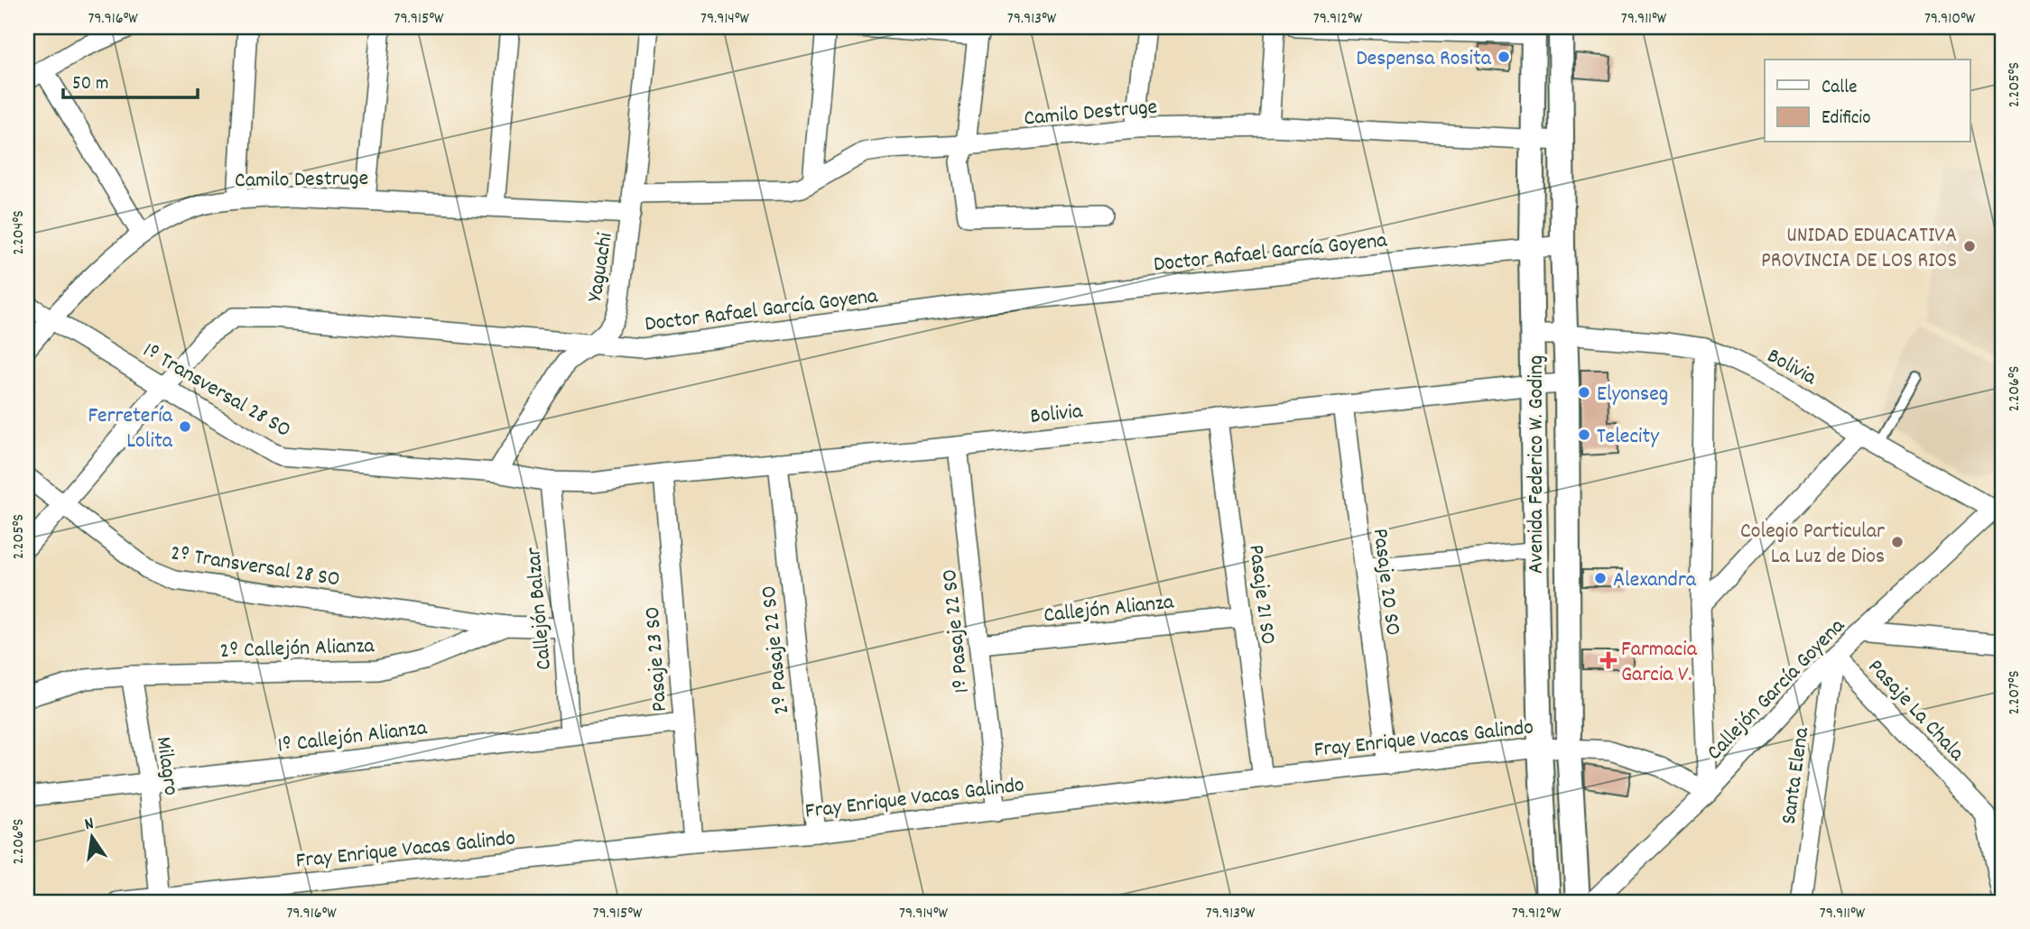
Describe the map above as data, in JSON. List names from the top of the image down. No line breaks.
{"streets":{"street":["Camilo Destruge","Doctor Rafael García Goyena","Yaguachi","Bolivia","1º Transversal 28 SO","Avenida Federico W. Goding","2º Transversal 28 SO","Pasaje 20 SO","Pasaje 21 SO","Callejón Alianza","Callejón Balzar","1º Pasaje 22 SO","2º Callejón Alianza","2º Pasaje 22 SO","Pasaje 23 SO","Callejón García Goyena","Pasaje La Chala","1º Callejón Alianza","Fray Enrique Vacas Galindo","Milagro","Santa Elena"]},"crossings":[["Camilo Destruge","Yaguachi"],["Camilo Destruge","1º Transversal 28 SO"],["Camilo Destruge","Avenida Federico W. Goding"],["Doctor Rafael García Goyena","Yaguachi"],["Doctor Rafael García Goyena","1º Transversal 28 SO"],["Doctor Rafael García Goyena","Avenida Federico W. Goding"],["Doctor Rafael García Goyena","2º Transversal 28 SO"],["Yaguachi","1º Transversal 28 SO"],["Bolivia","1º Transversal 28 SO"],["Bolivia","Avenida Federico W. Goding"],["Bolivia","Pasaje 20 SO"],["Bolivia","Pasaje 21 SO"],["Bolivia","Callejón Balzar"],["Bolivia","1º Pasaje 22 SO"],["Bolivia","2º Pasaje 22 SO"],["Bolivia","Pasaje 23 SO"],["Bolivia","Callejón García Goyena"],["1º Transversal 28 SO","Callejón Balzar"],["Avenida Federico W. Goding","Fray Enrique Vacas Galindo"],["2º Transversal 28 SO","2º Callejón Alianza"],["Pasaje 20 SO","Fray Enrique Vacas Galindo"],["Pasaje 21 SO","Callejón Alianza"],["Pasaje 21 SO","Fray Enrique Vacas Galindo"],["Callejón Alianza","1º Pasaje 22 SO"],["Callejón Balzar","2º Callejón Alianza"],["Callejón Balzar","1º Callejón Alianza"],["1º Pasaje 22 SO","Fray Enrique Vacas Galindo"],["2º Callejón Alianza","Milagro"],["2º Pasaje 22 SO","Fray Enrique Vacas Galindo"],["Pasaje 23 SO","1º Callejón Alianza"],["Pasaje 23 SO","Fray Enrique Vacas Galindo"],["Callejón García Goyena","Pasaje La Chala"],["Callejón García Goyena","Fray Enrique Vacas Galindo"],["Callejón García Goyena","Santa Elena"],["Pasaje La Chala","Santa Elena"],["1º Callejón Alianza","Milagro"],["Fray Enrique Vacas Galindo","Milagro"]],"places":{"other":["Despensa Rosita","UNIDAD EDUACATIVA PROVINCIA DE LOS RIOS","Elyonseg","Ferretería Lolita","Telecity","Colegio Particular La Luz de Dios","Alexandra"],"health":["Farmacia Garcia V."]},"legend":["Calle","Edificio"],"scale_bar":"50 m","north":"top","coordinates":["79.916°W","79.915°W","79.914°W","79.913°W","79.912°W","79.911°W","79.910°W","2.205°S","2.204°S","2.206°S","2.207°S"]}
